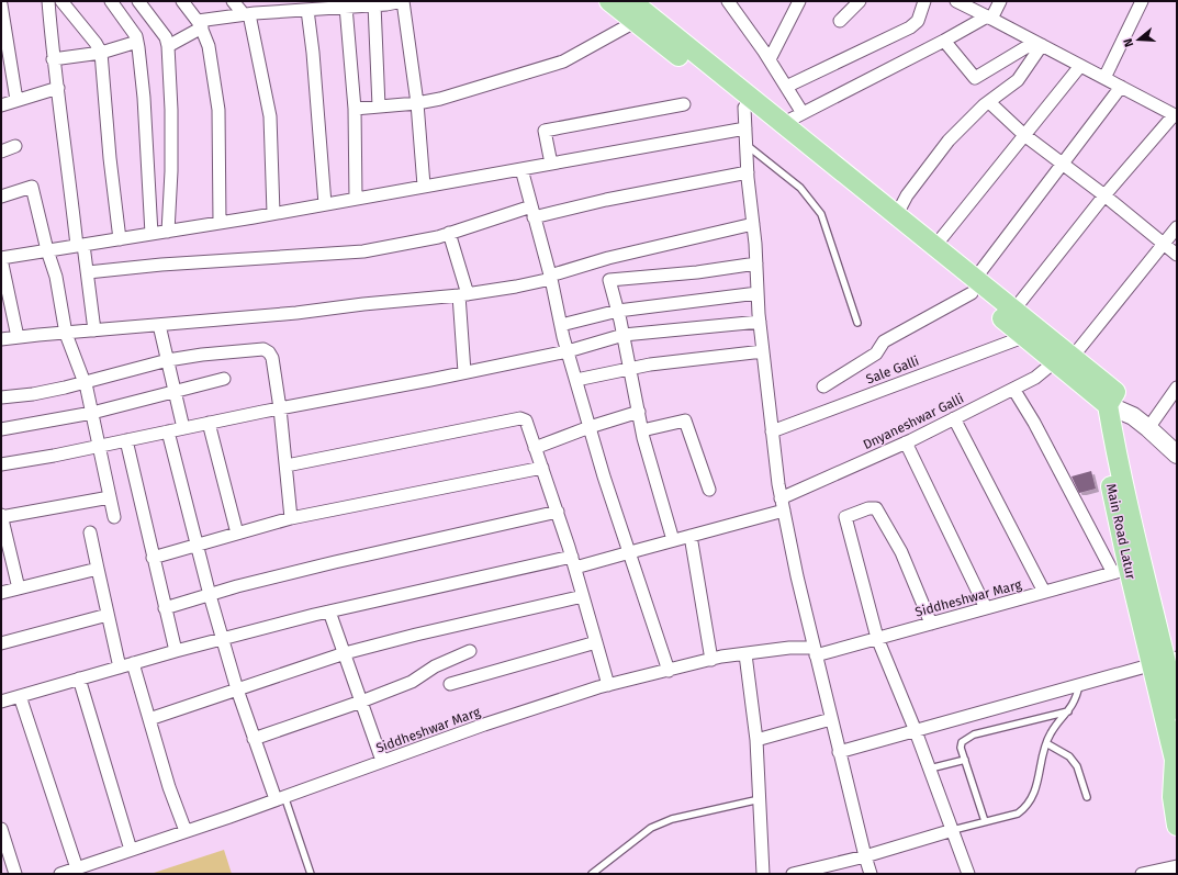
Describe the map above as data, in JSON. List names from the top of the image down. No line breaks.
{"streets":{"main road":["Main Road Latur"],"street":["Sale Galli","Dnyaneshwar Galli","Siddheshwar Marg"]},"crossings":[["Main Road Latur","Siddheshwar Marg"]],"north":"left"}
